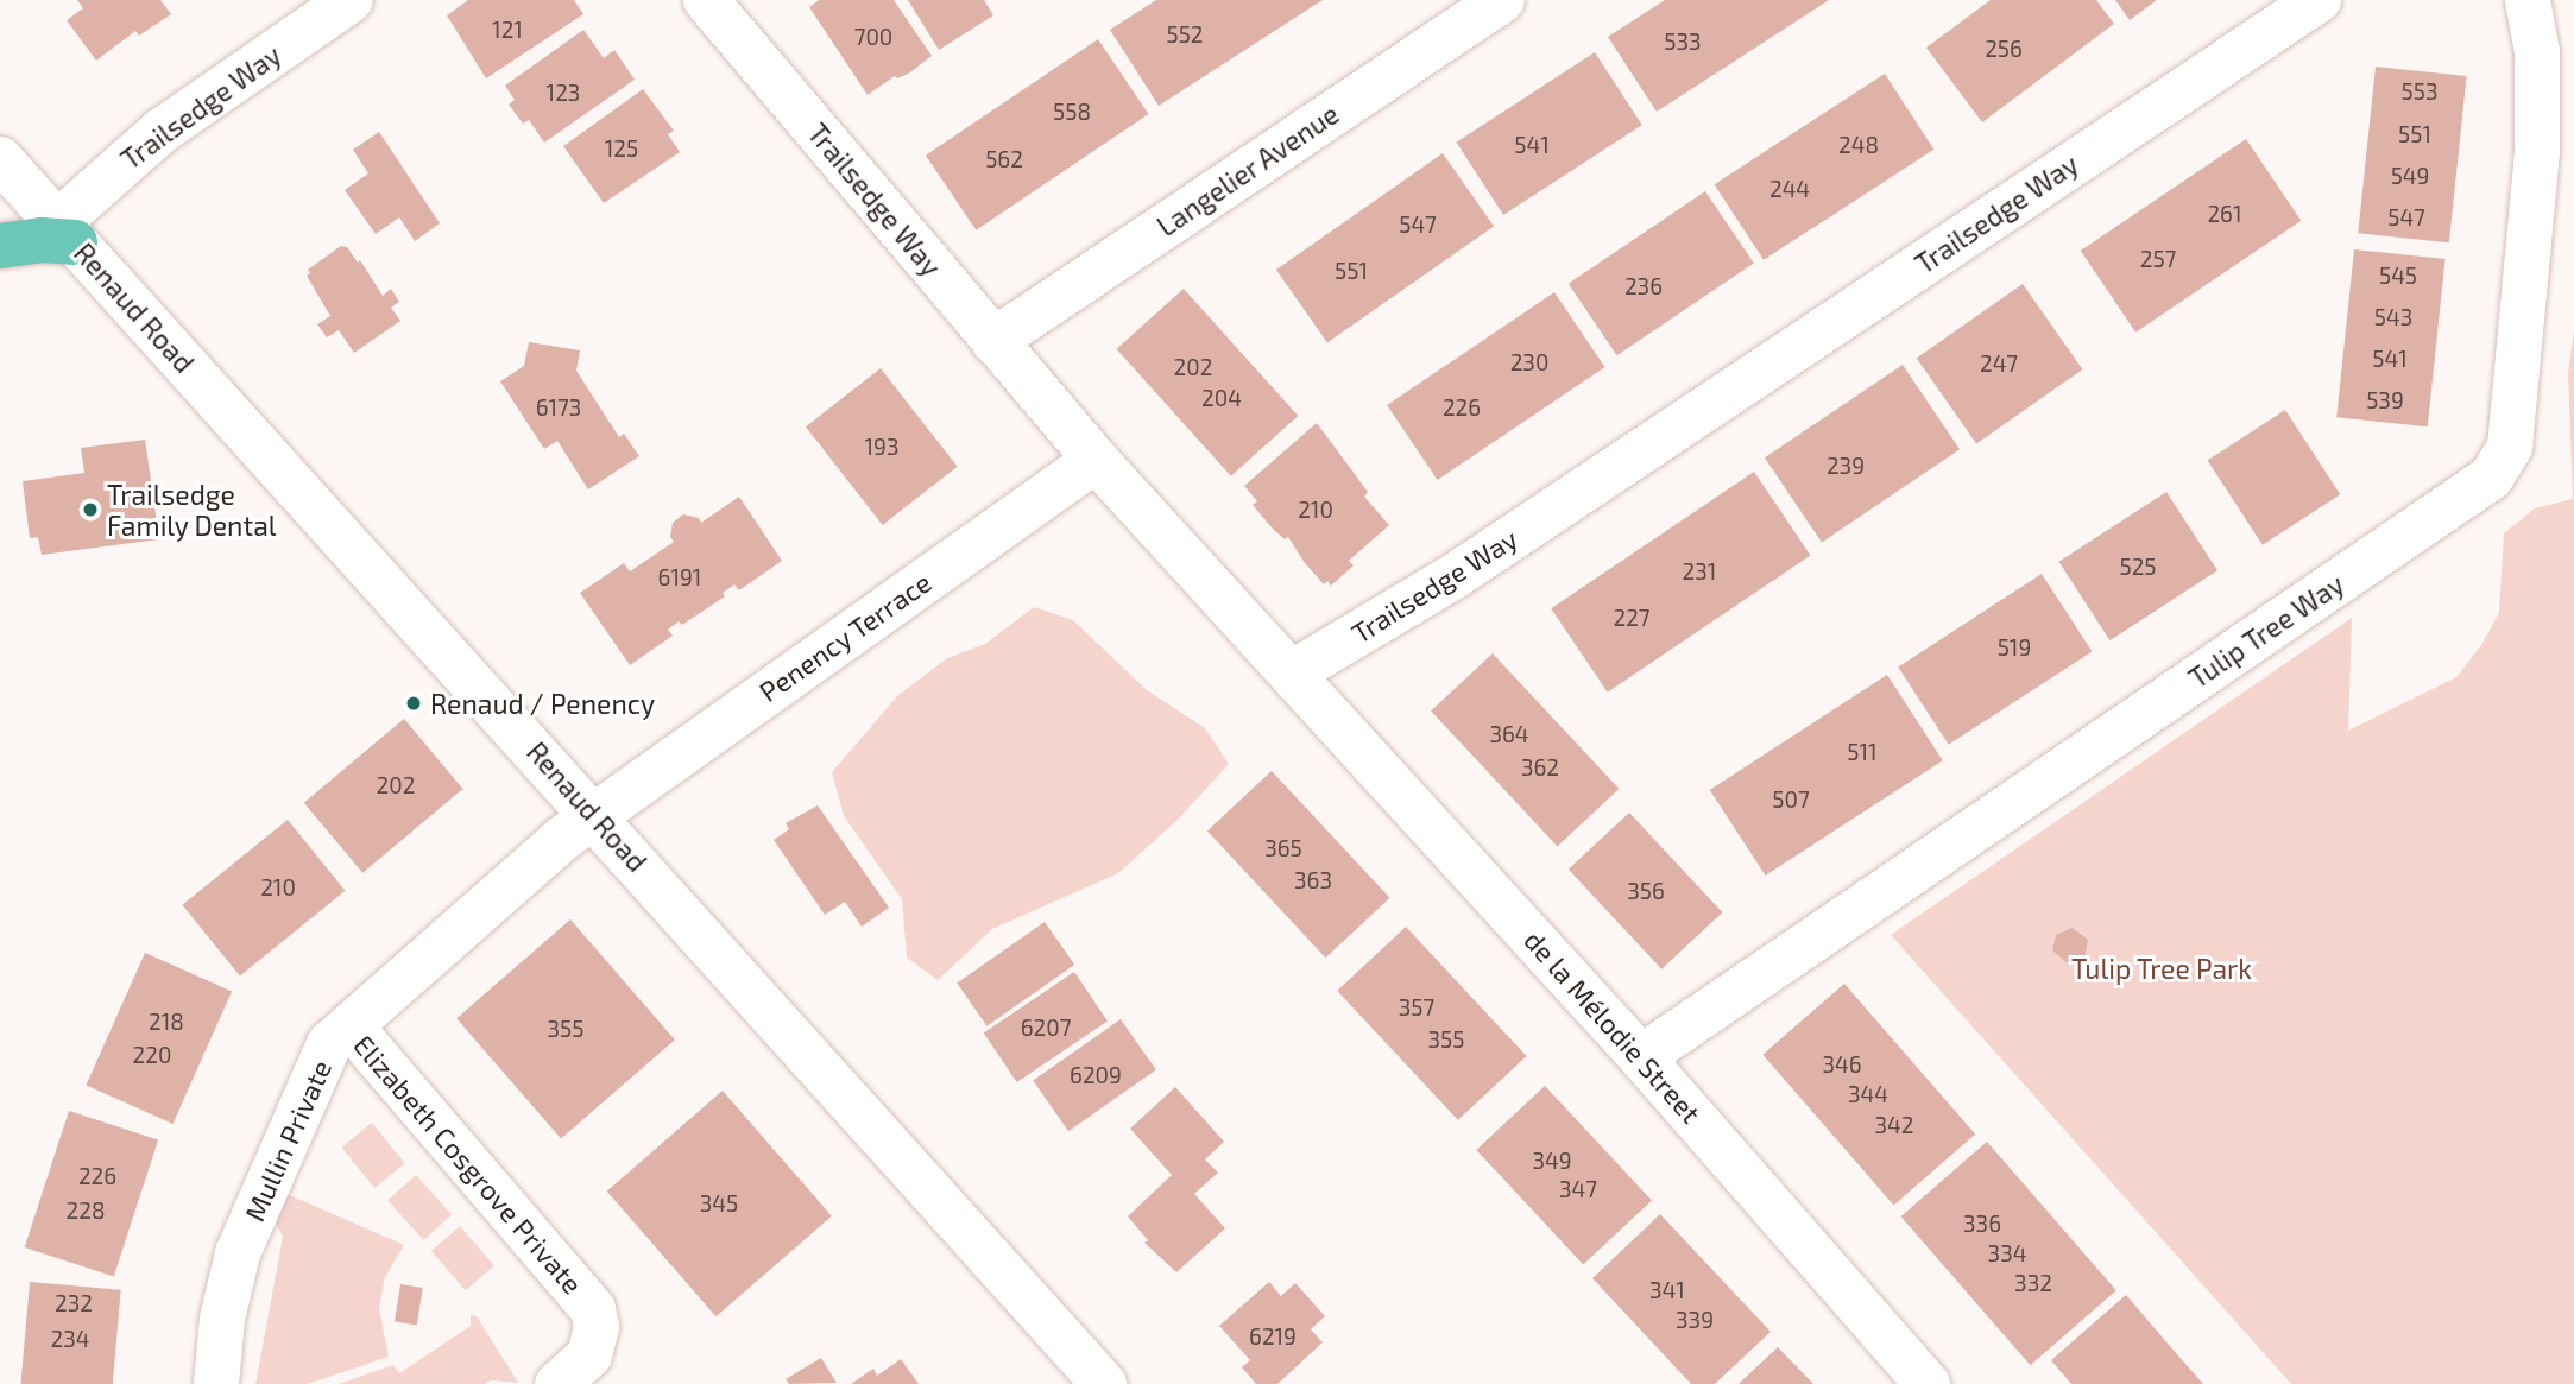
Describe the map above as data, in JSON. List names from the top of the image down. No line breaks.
{"streets":{"street":["Trailsedge Way","Langelier Avenue","Renaud Road","Tulip Tree Way","Penency Terrace","de la Mélodie Street","Mullin Private","Elizabeth Cosgrove Private"]},"crossings":[["Trailsedge Way","Langelier Avenue"],["Trailsedge Way","Renaud Road"],["Trailsedge Way","Penency Terrace"],["Trailsedge Way","de la Mélodie Street"],["Renaud Road","Penency Terrace"],["Renaud Road","Mullin Private"],["Tulip Tree Way","de la Mélodie Street"],["Penency Terrace","Mullin Private"],["Mullin Private","Elizabeth Cosgrove Private"]],"parks":["Tulip Tree Park"],"places":["Trailsedge Family Dental","Renaud / Penency"],"house_numbers":["121","552","700","533","256","553","123","558","551","541","248","125","562","549","244","261","547","547","257","551","545","236","543","541","230","247","202","204","539","6173","226","193","239","210","525","231","6191","227","519","364","511","362","202","507","365","363","210","356","357","218","6207","355","355","220","346","6209","344","342","349","226","347","345","228","336","334","332","341","232","339","6219","234"]}
